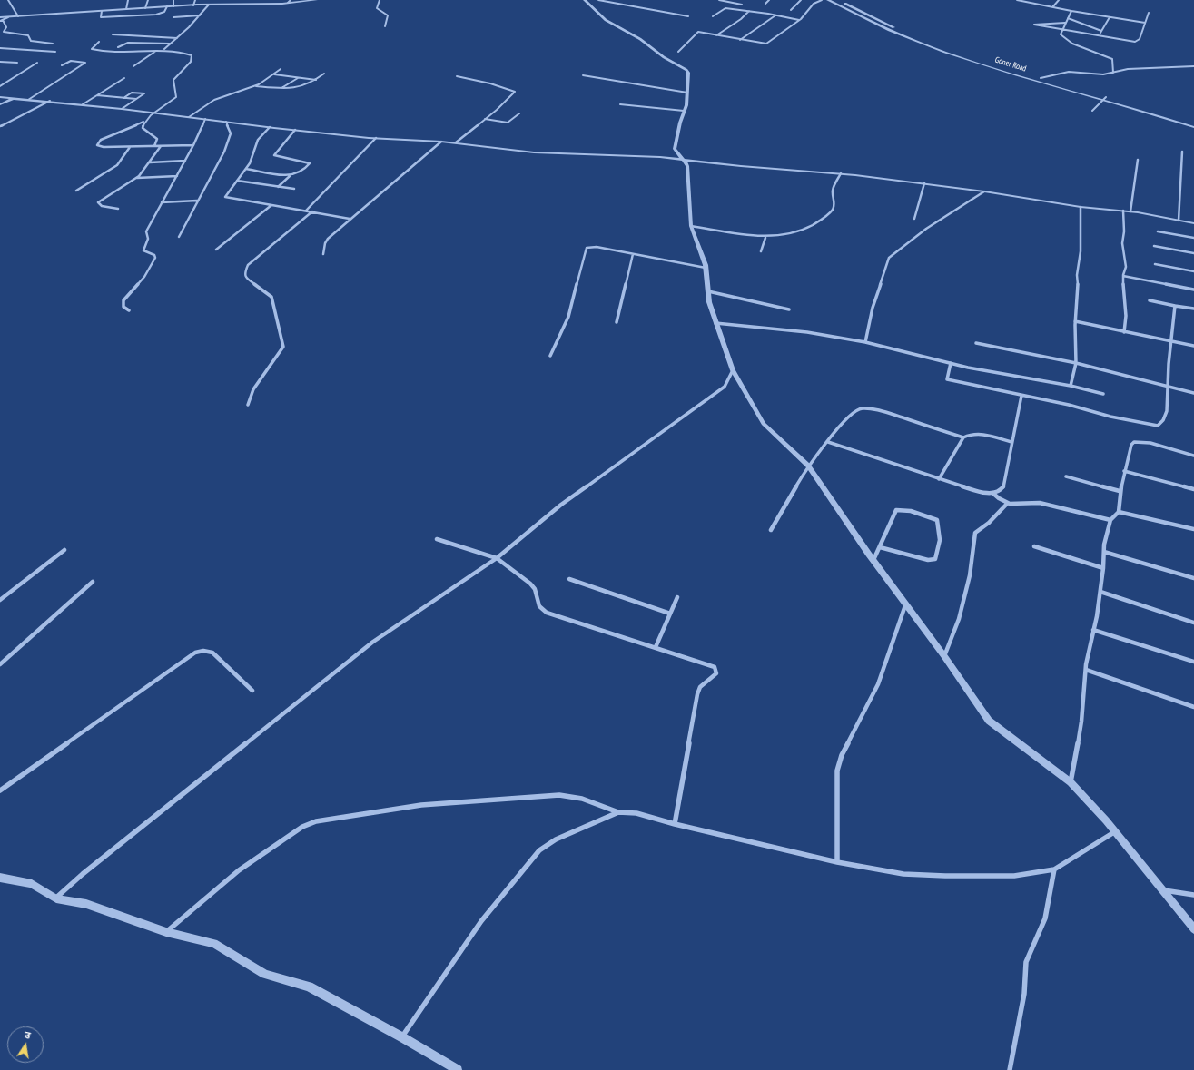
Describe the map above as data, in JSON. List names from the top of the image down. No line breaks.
{"streets":{"street":["Goner Road"]},"north":"top"}
